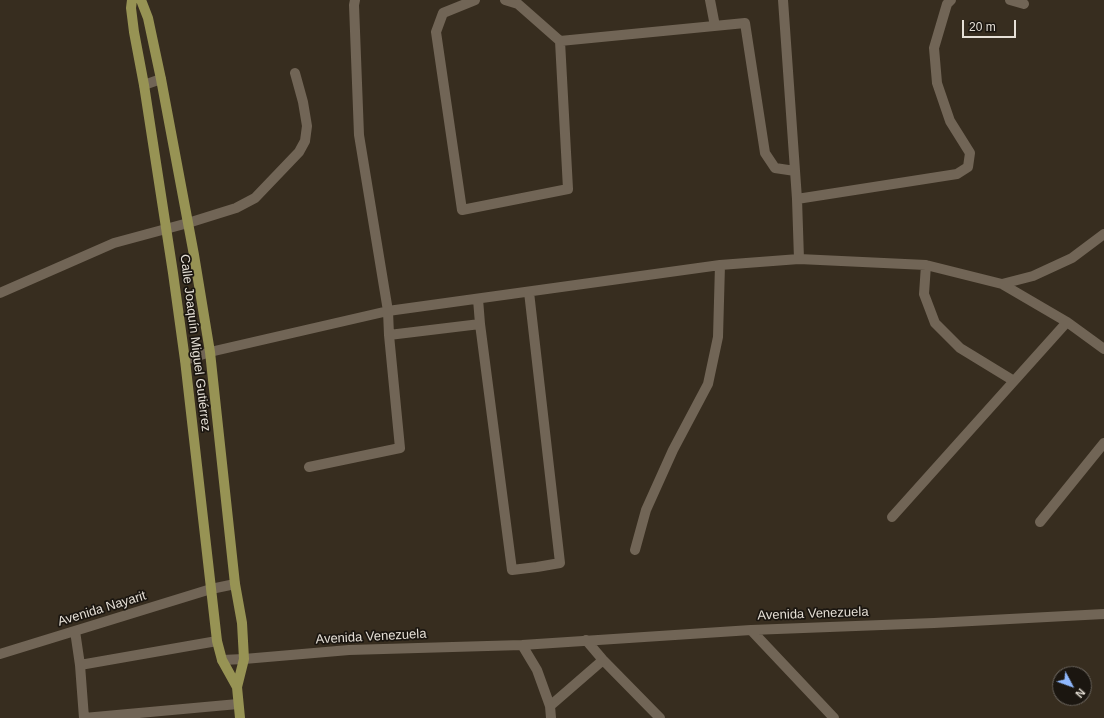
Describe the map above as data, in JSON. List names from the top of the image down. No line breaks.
{"streets":{"main road":["Calle Joaquín Miguel Gutiérrez"],"street":["Avenida Nayarit","Avenida Venezuela"]},"crossings":[["Calle Joaquín Miguel Gutiérrez","Avenida Nayarit"],["Calle Joaquín Miguel Gutiérrez","Avenida Venezuela"]],"scale_bar":"20 m","north":"bottom right"}
